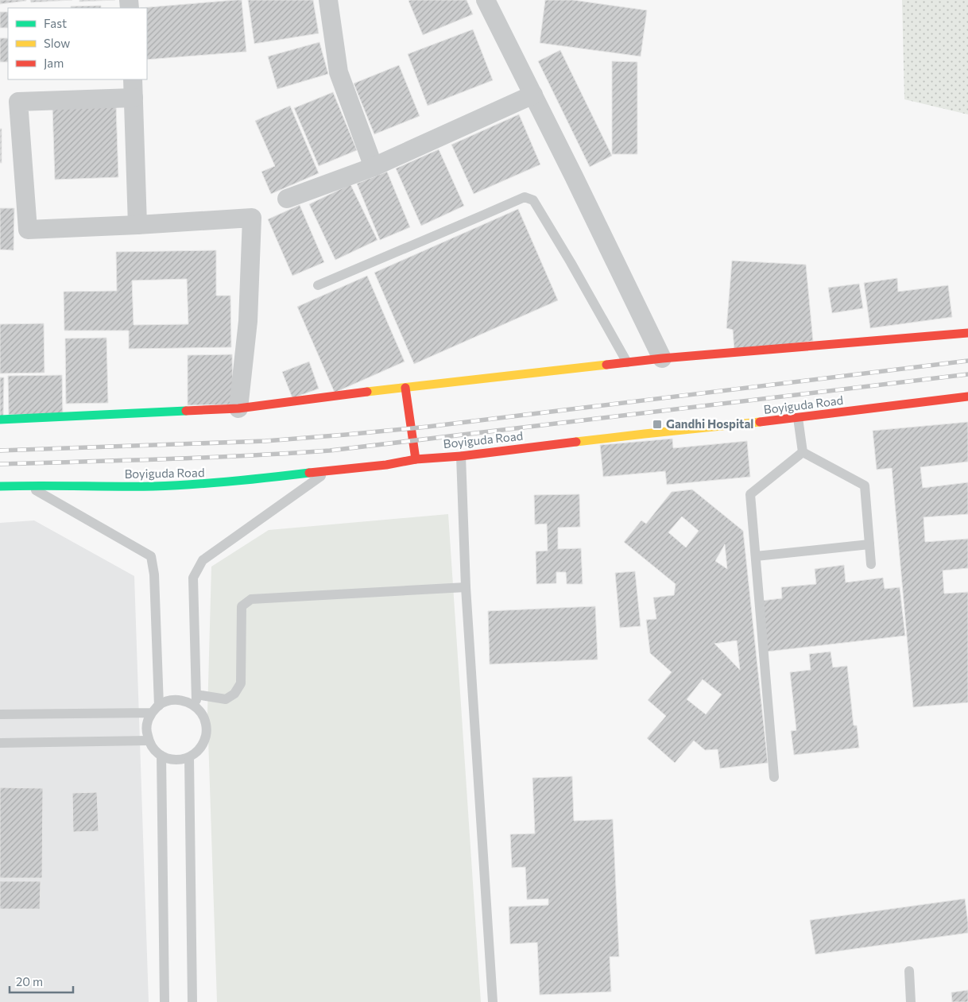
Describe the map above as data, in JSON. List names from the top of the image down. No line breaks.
{"streets":{"main road":["Boyiguda Road"]},"places":{"transit":["Gandhi Hospital"]},"legend":["Fast","Slow","Jam"],"scale_bar":"20 m"}
